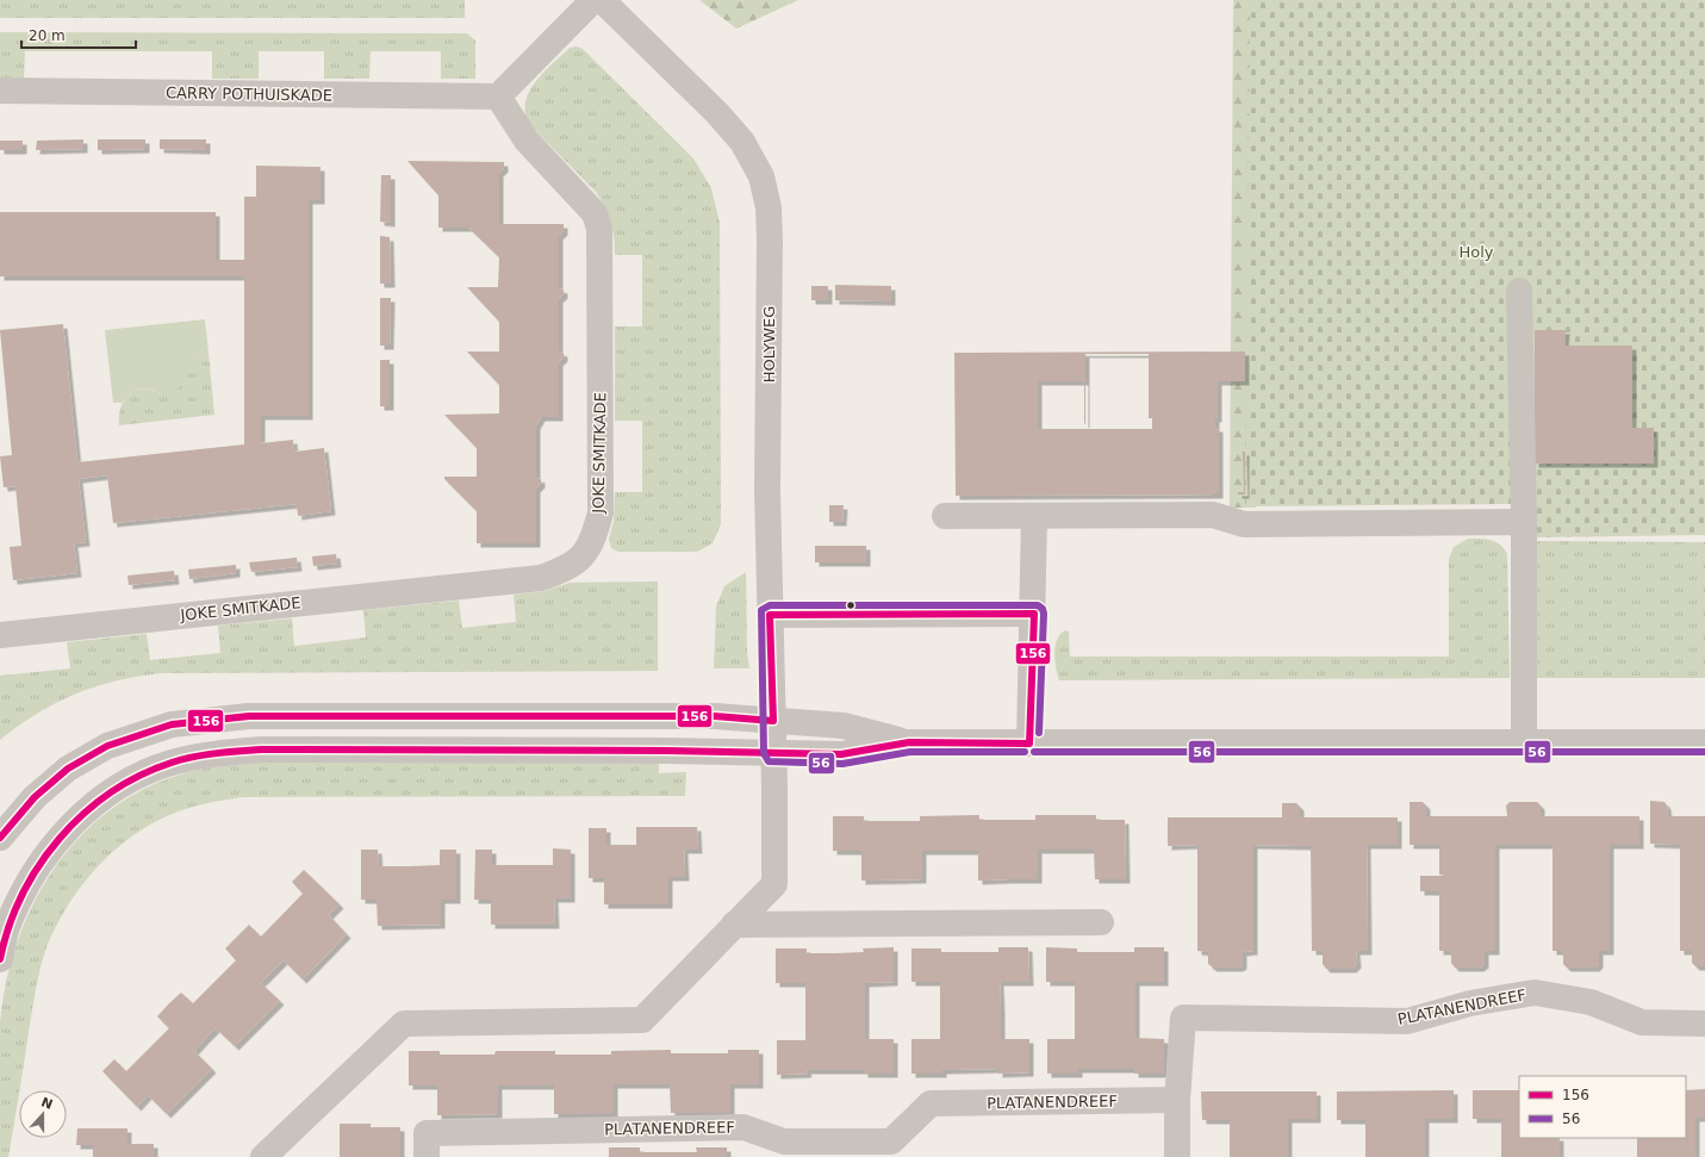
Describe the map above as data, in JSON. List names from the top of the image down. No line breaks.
{"streets":{"street":["CARRY POTHUISKADE","HOLYWEG","JOKE SMITKADE","PLATANENDREEF"]},"crossings":[["CARRY POTHUISKADE","JOKE SMITKADE"]],"parks":["Holy"],"lines":["transit line 56","transit line 156"],"legend":["156","56"],"scale_bar":"20 m","north":"top"}
